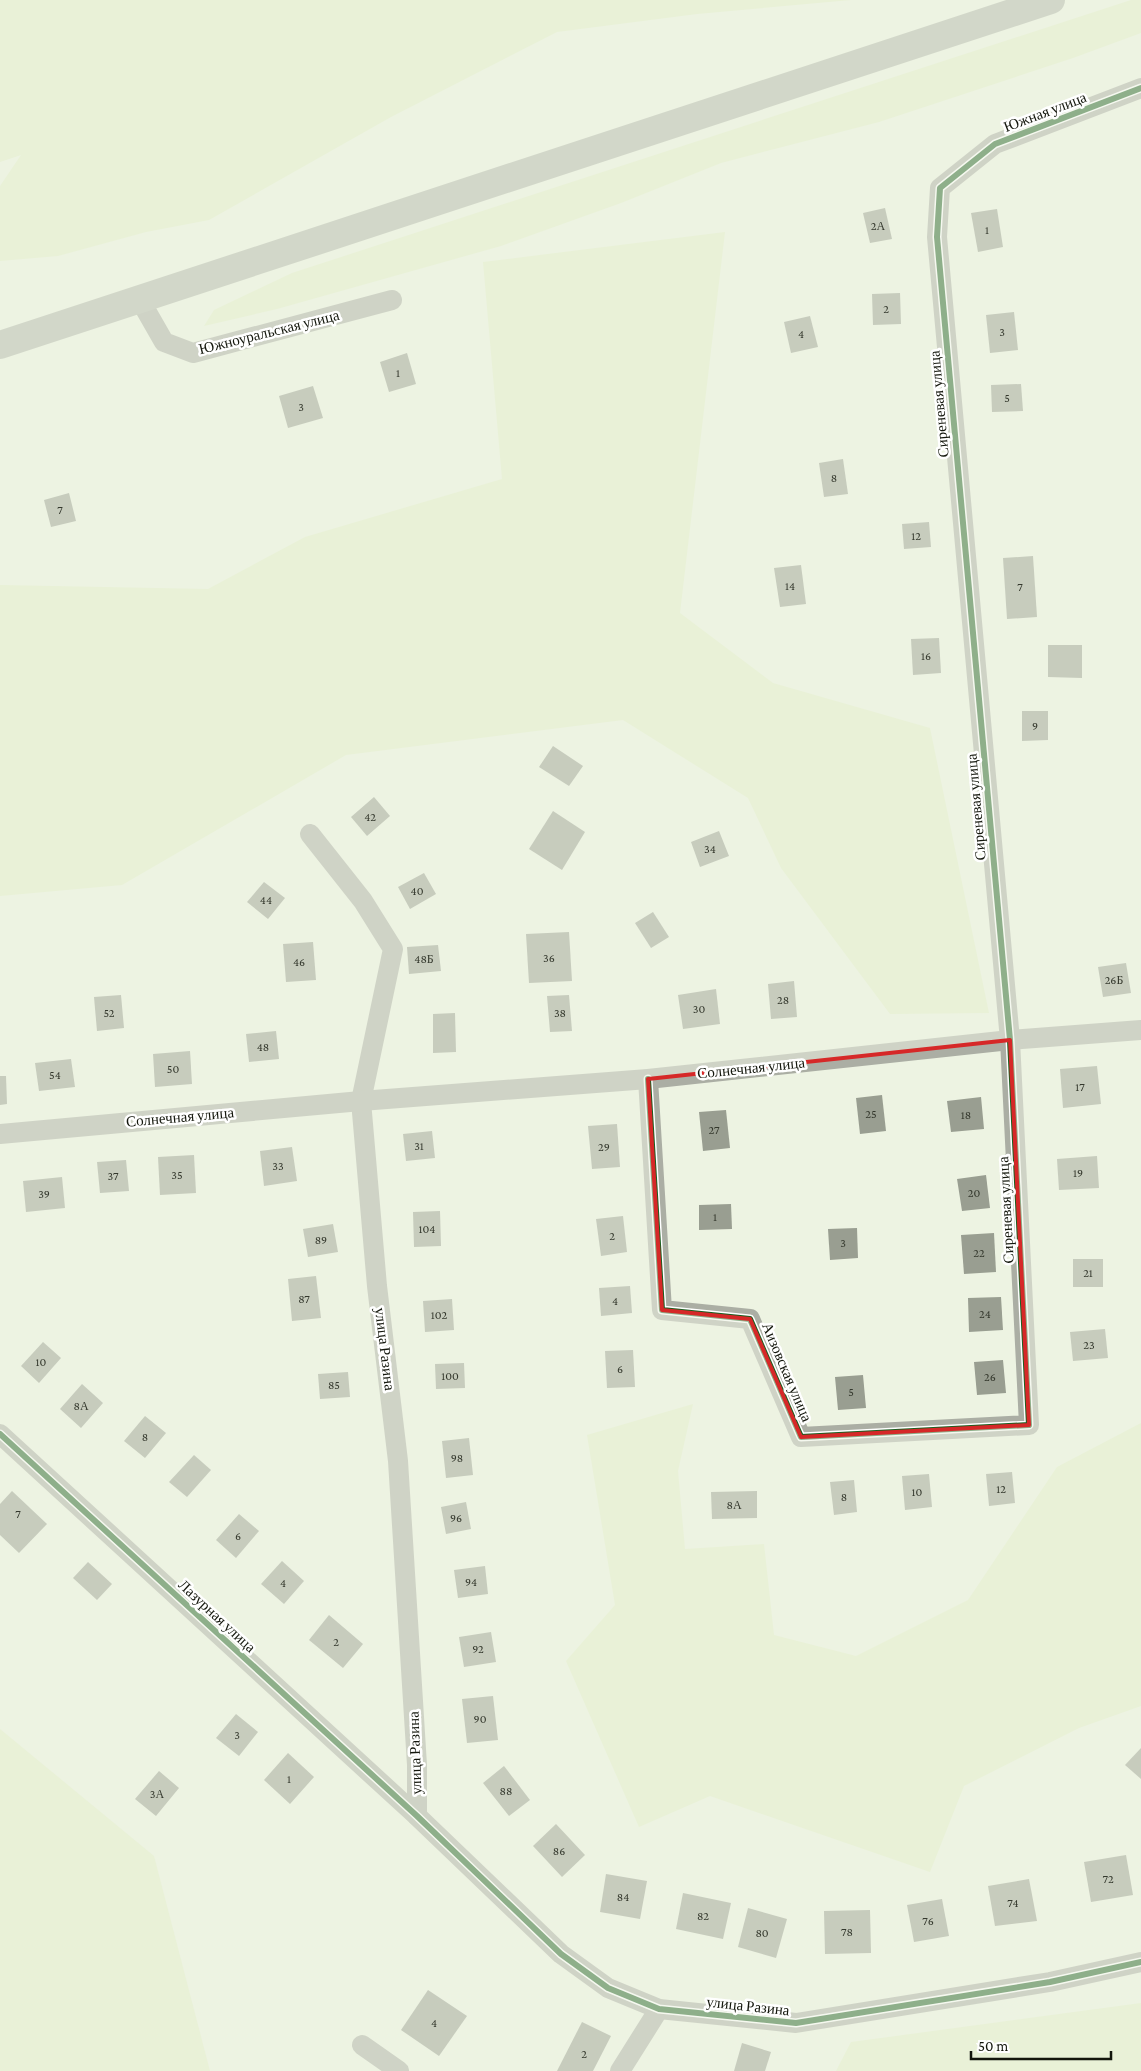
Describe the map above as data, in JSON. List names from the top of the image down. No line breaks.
{"streets":{"street":["Южная улица","Южноуральская улица","Сиреневая улица","Солнечная улица","улица Разина","Аизовская улица","Лазурная улица"]},"crossings":[["Южная улица","Сиреневая улица"],["Сиреневая улица","Солнечная улица"],["Сиреневая улица","Аизовская улица"],["Солнечная улица","улица Разина"],["Солнечная улица","Аизовская улица"],["улица Разина","Лазурная улица"]],"house_numbers":["2А","1","2","3","4","1","5","3","8","7","12","14","7","16","9","42","34","40","44","36","48Б","46","26Б","28","30","52","38","48","50","54","17","25","18","27","31","29","33","19","35","37","20","39","1","104","2","89","3","22","21","87","4","24","102","23","10","6","100","26","85","5","8А","8","98","12","10","8","8А","7","96","6","94","4","2","92","90","3","1","88","3А","86","72","84","74","82","76","78","80","4","2"],"scale_bar":"50 m"}
